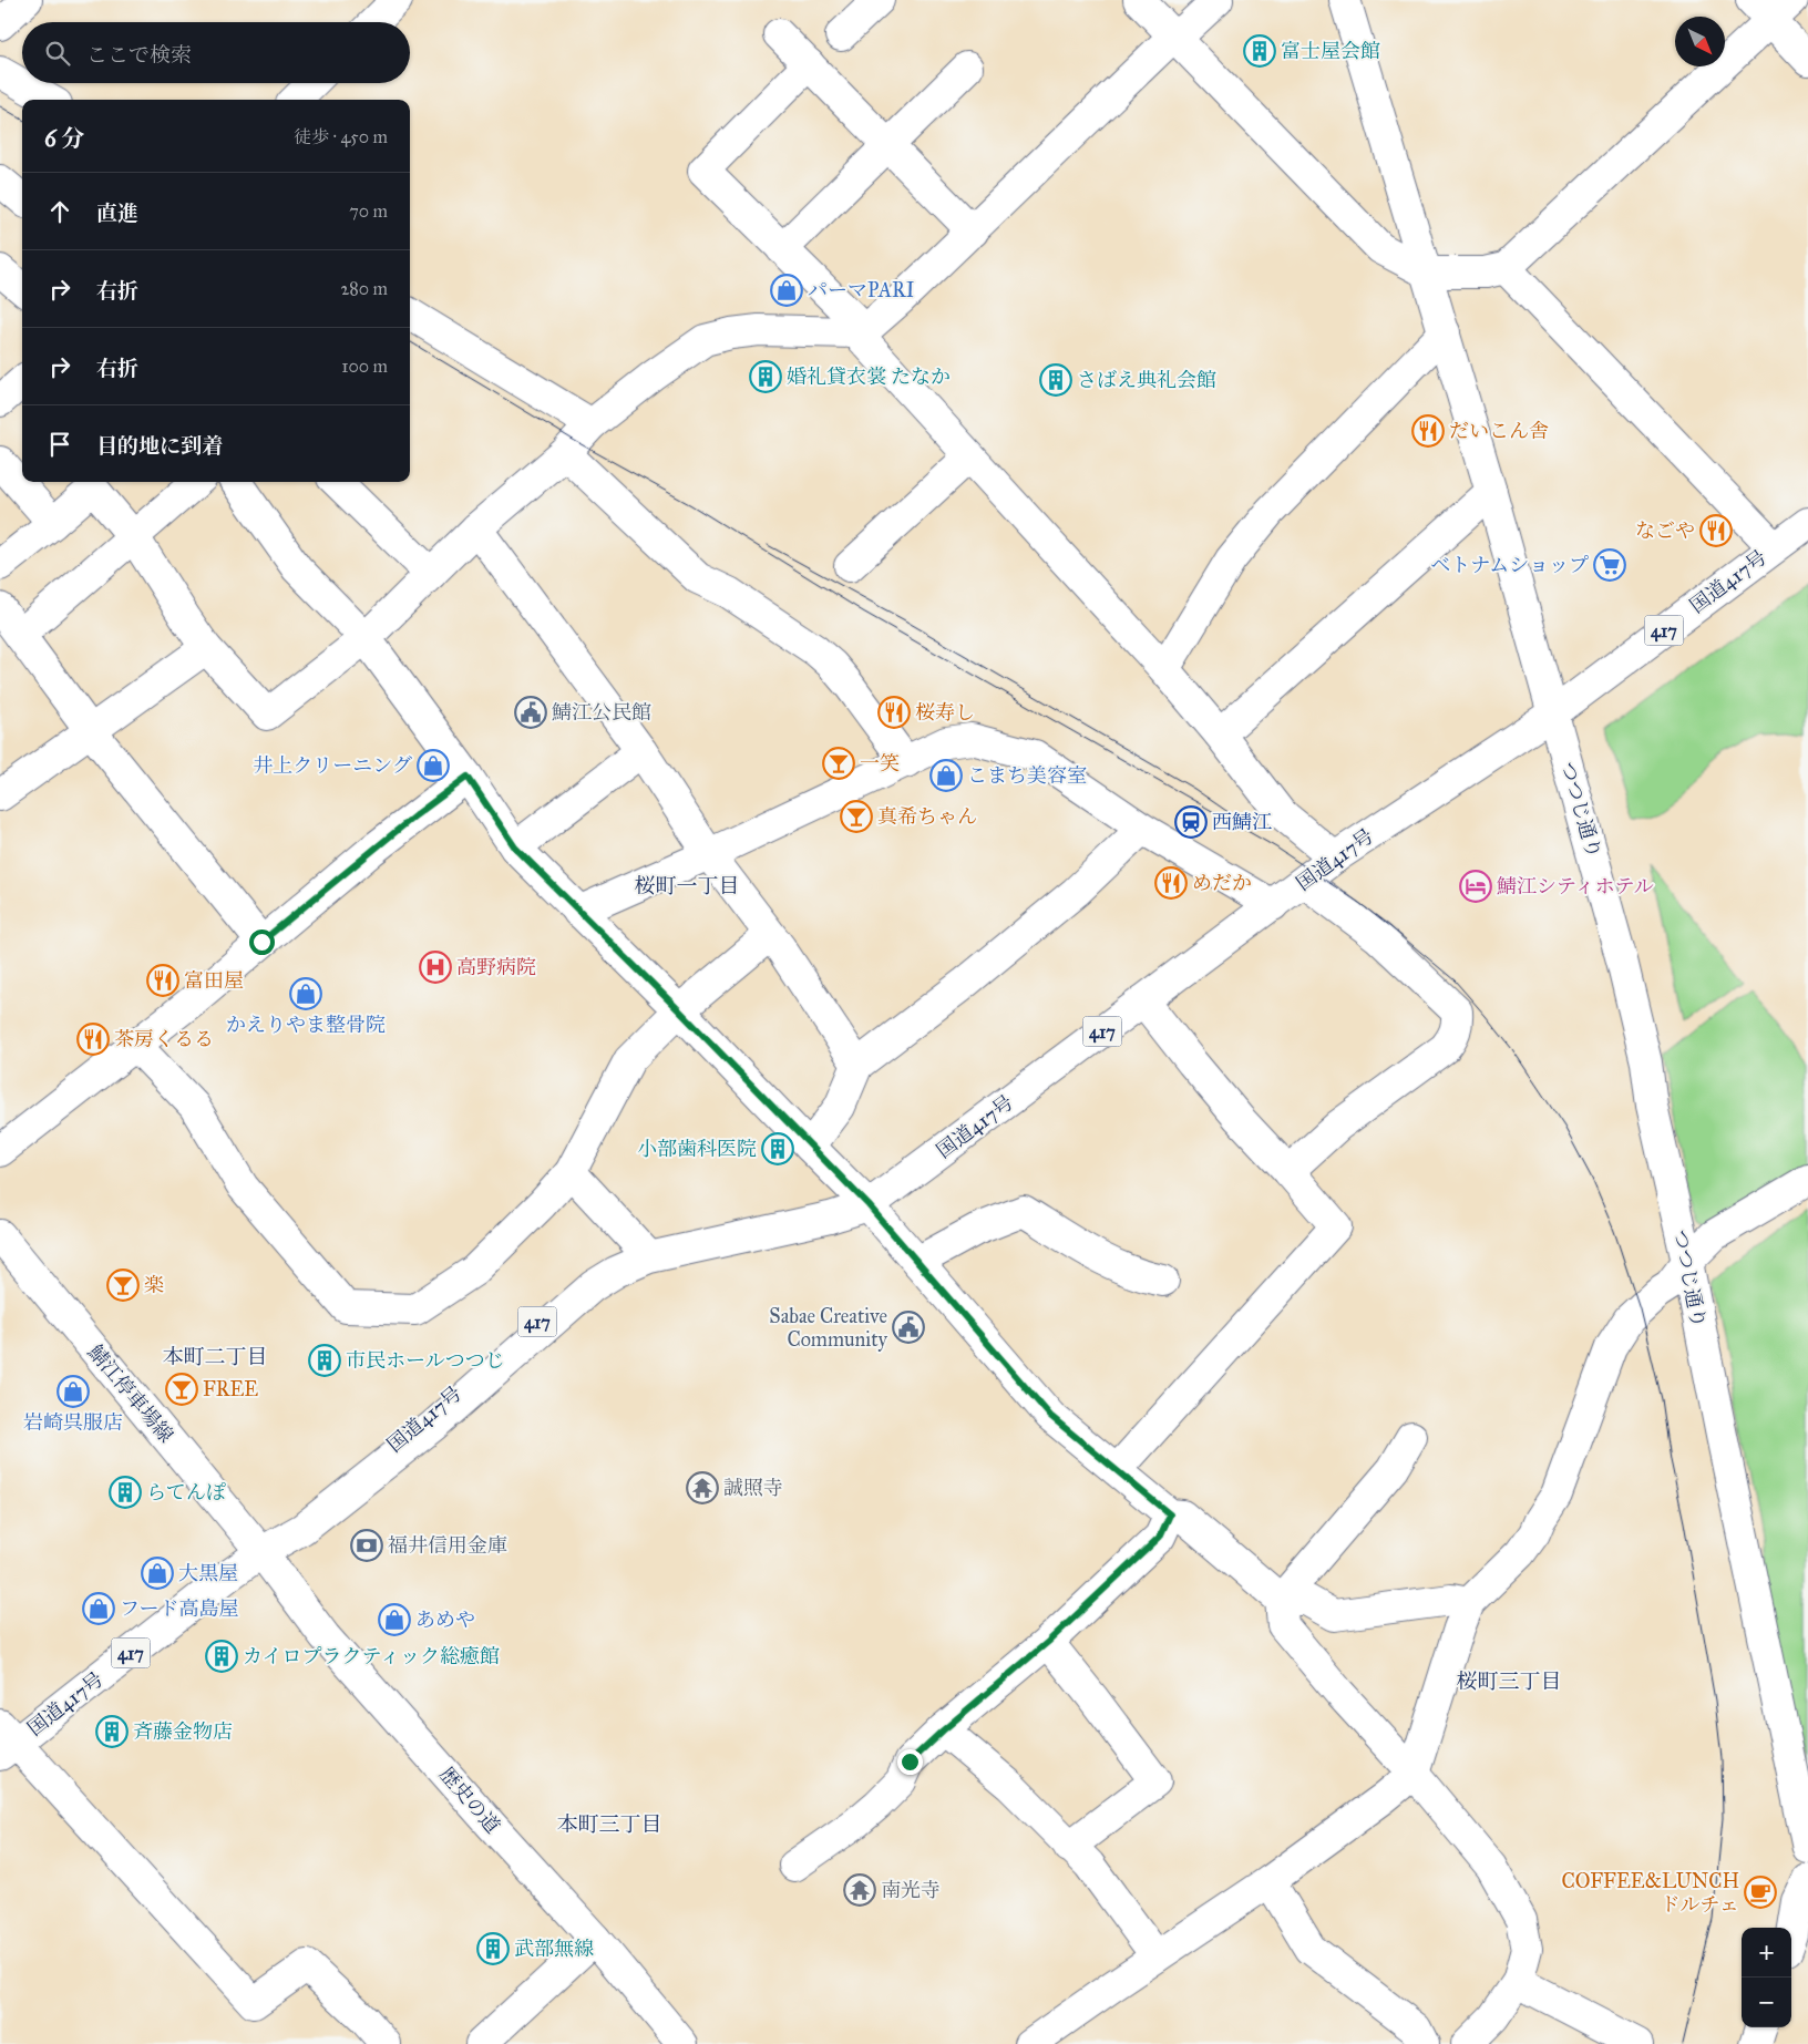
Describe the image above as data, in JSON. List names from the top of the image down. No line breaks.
{"streets":{"main road":["国道417号","417","つつじ通り","鯖江停車場線","歴史の道"]},"crossings":[["国道417号","つつじ通り"],["国道417号","鯖江停車場線"],["国道417号","歴史の道"],["鯖江停車場線","歴史の道"]],"districts":["桜町一丁目","本町二丁目","桜町三丁目","本町三丁目"],"places":{"building":["富士屋会館","婚礼貸衣裳 たなか","さばえ典礼会館","小部歯科医院","市民ホールつつじ","らてんぽ","カイロプラクティック総癒館","斉藤金物店","武部無線"],"shop":["パーマPARI","井上クリーニング","こまち美容室","かえりやま整骨院","岩崎呉服店","大黒屋","フード高島屋","あめや"],"restaurant":["だいこん舎","なごや","桜寿し","めだか","富田屋","茶房くるる"],"supermarket":["ベトナムショップ"],"public building":["鯖江公民館","Sabae Creative Community"],"bar":["一笑","真希ちゃん","楽","FREE"],"station":["西鯖江"],"hotel":["鯖江シティホテル"],"hospital":["高野病院"],"temple":["誠照寺","南光寺"],"bank":["福井信用金庫"],"cafe":["COFFEE&LUNCH ドルチェ"]},"north":"bottom right","page":{"search":"ここで検索","heading":["6 分","徒歩 · 450 m"],"list":[["直進","70 m"],["右折","280 m"],["右折","100 m"],"目的地に到着"],"map_buttons":["+","−"]}}
